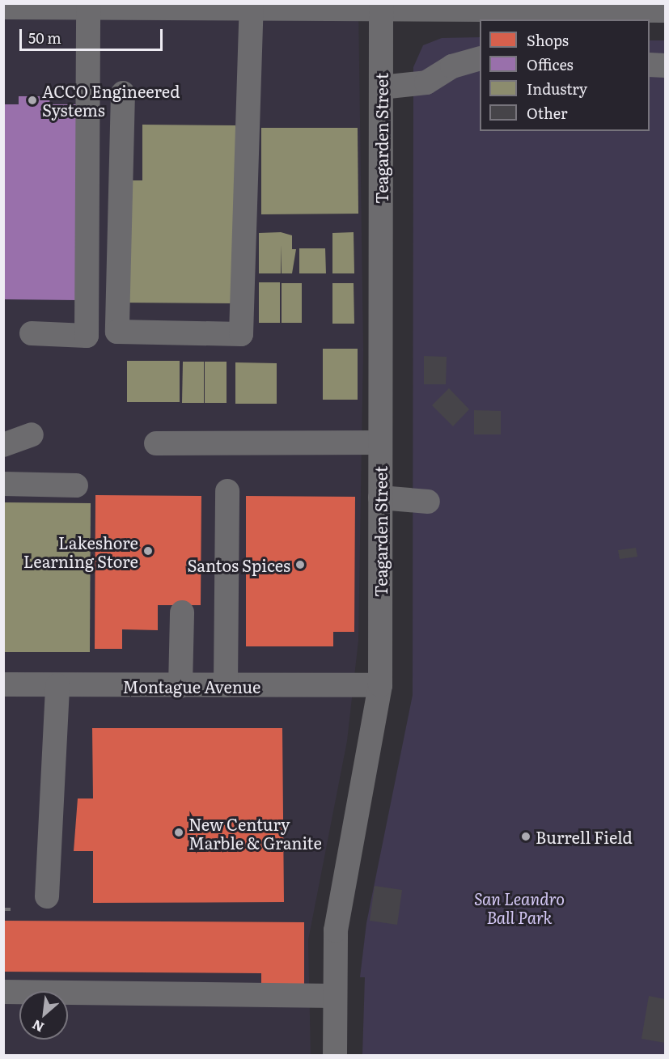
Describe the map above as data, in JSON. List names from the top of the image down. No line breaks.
{"streets":{"street":["Teagarden Street","Montague Avenue"]},"crossings":[["Teagarden Street","Montague Avenue"]],"parks":["San Leandro Ball Park"],"places":["ACCO Engineered Systems","Lakeshore Learning Store","Santos Spices","New Century Marble & Granite","Burrell Field"],"legend":["Shops","Offices","Industry","Other"],"scale_bar":"50 m","north":"bottom left"}
